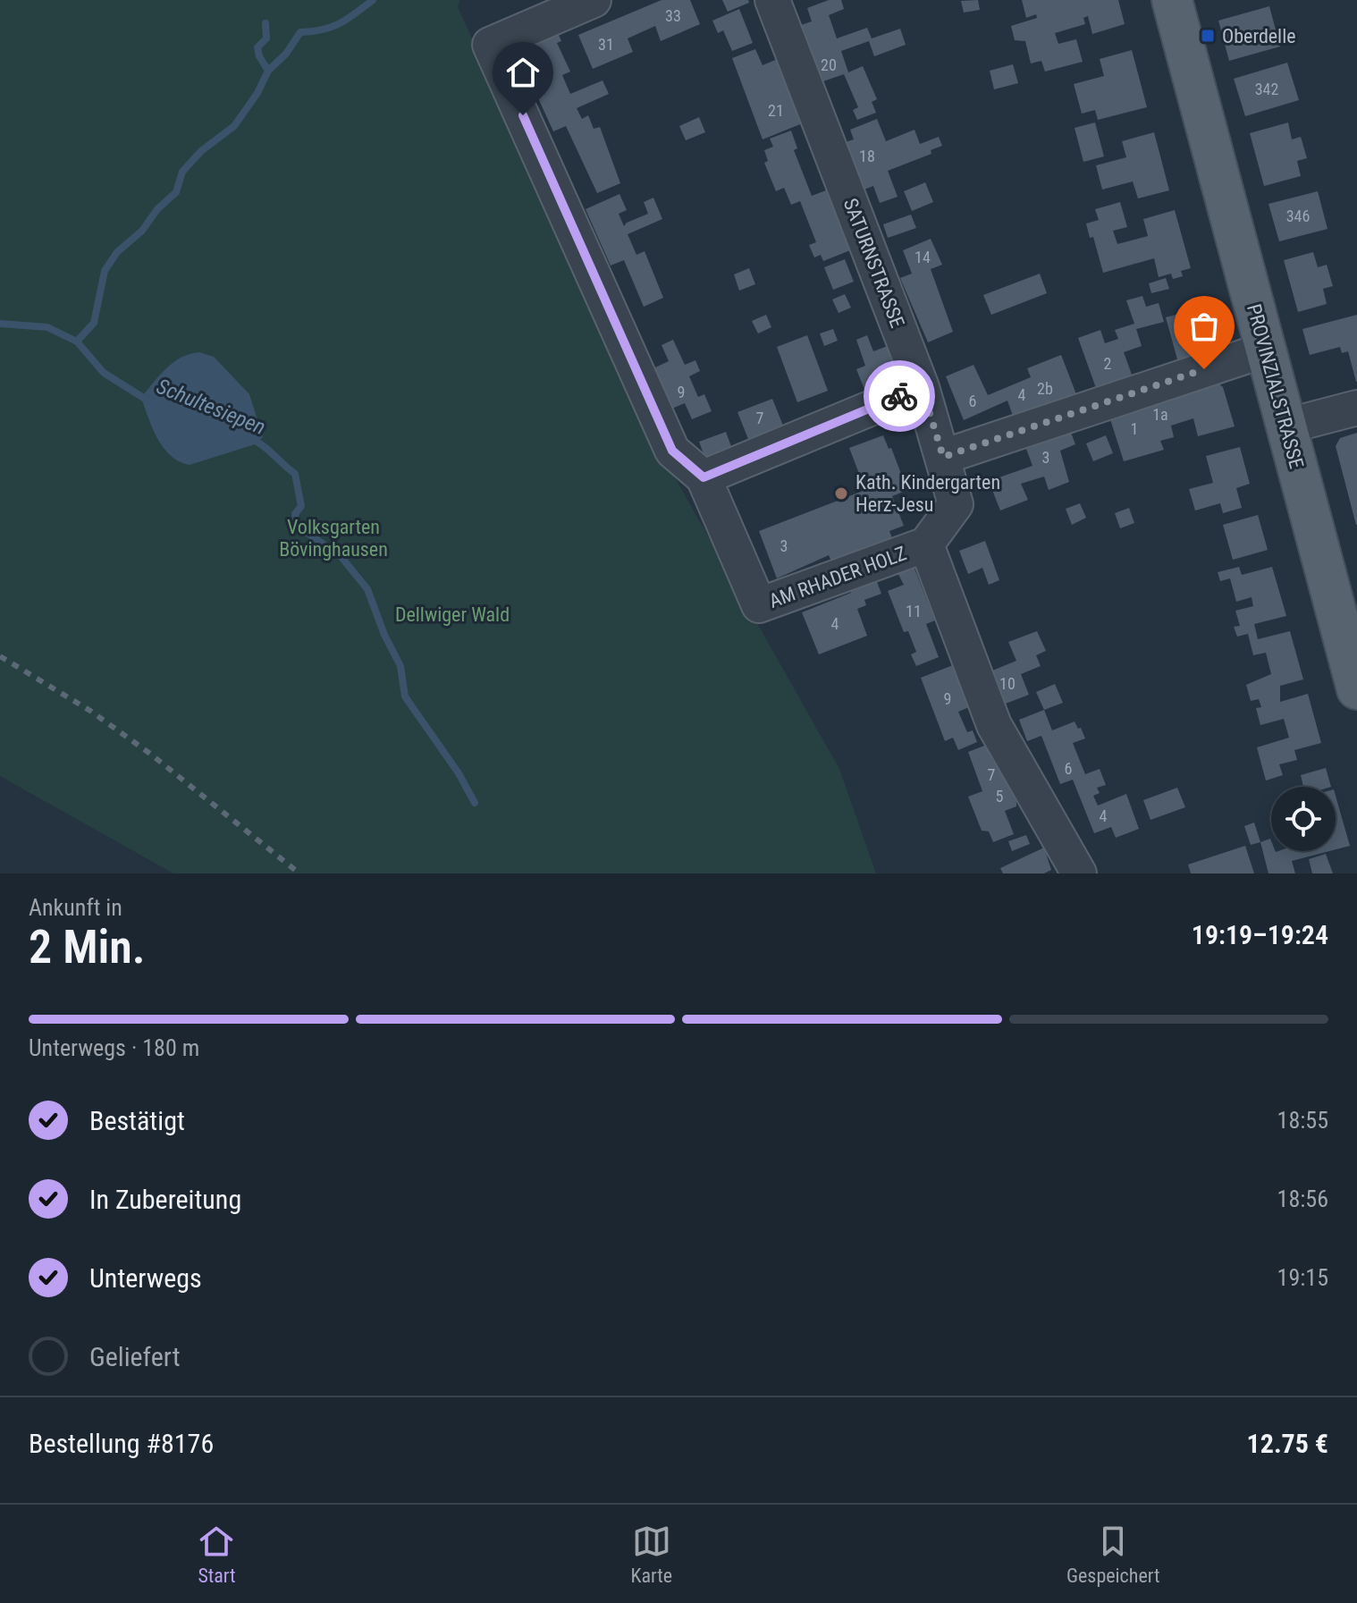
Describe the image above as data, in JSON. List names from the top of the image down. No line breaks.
{"streets":{"main road":["PROVINZIALSTRASSE"],"street":["SATURNSTRASSE","AM RHADER HOLZ"]},"crossings":[["SATURNSTRASSE","AM RHADER HOLZ"]],"water":["Schultesiepen"],"parks":["Volksgarten Bövinghausen","Dellwiger Wald"],"places":{"transit":["Oberdelle"],"other":["Kath. Kindergarten Herz-Jesu"]},"house_numbers":["33","31","20","342","21","18","346","14","2","2b","9","4","6","1a","7","1","3","3","11","4","10","9","6","7","5","4"],"page":{"heading":["2 Min.","Ankunft in","19:19–19:24"],"panel":["Bestellung #8176","12.75 €"],"bar":"Unterwegs · 180 m","list":[["Bestätigt","18:55"],["In Zubereitung","18:56"],["Unterwegs","19:15"],"Geliefert"],"tabs":["Start","Karte","Gespeichert"]}}
